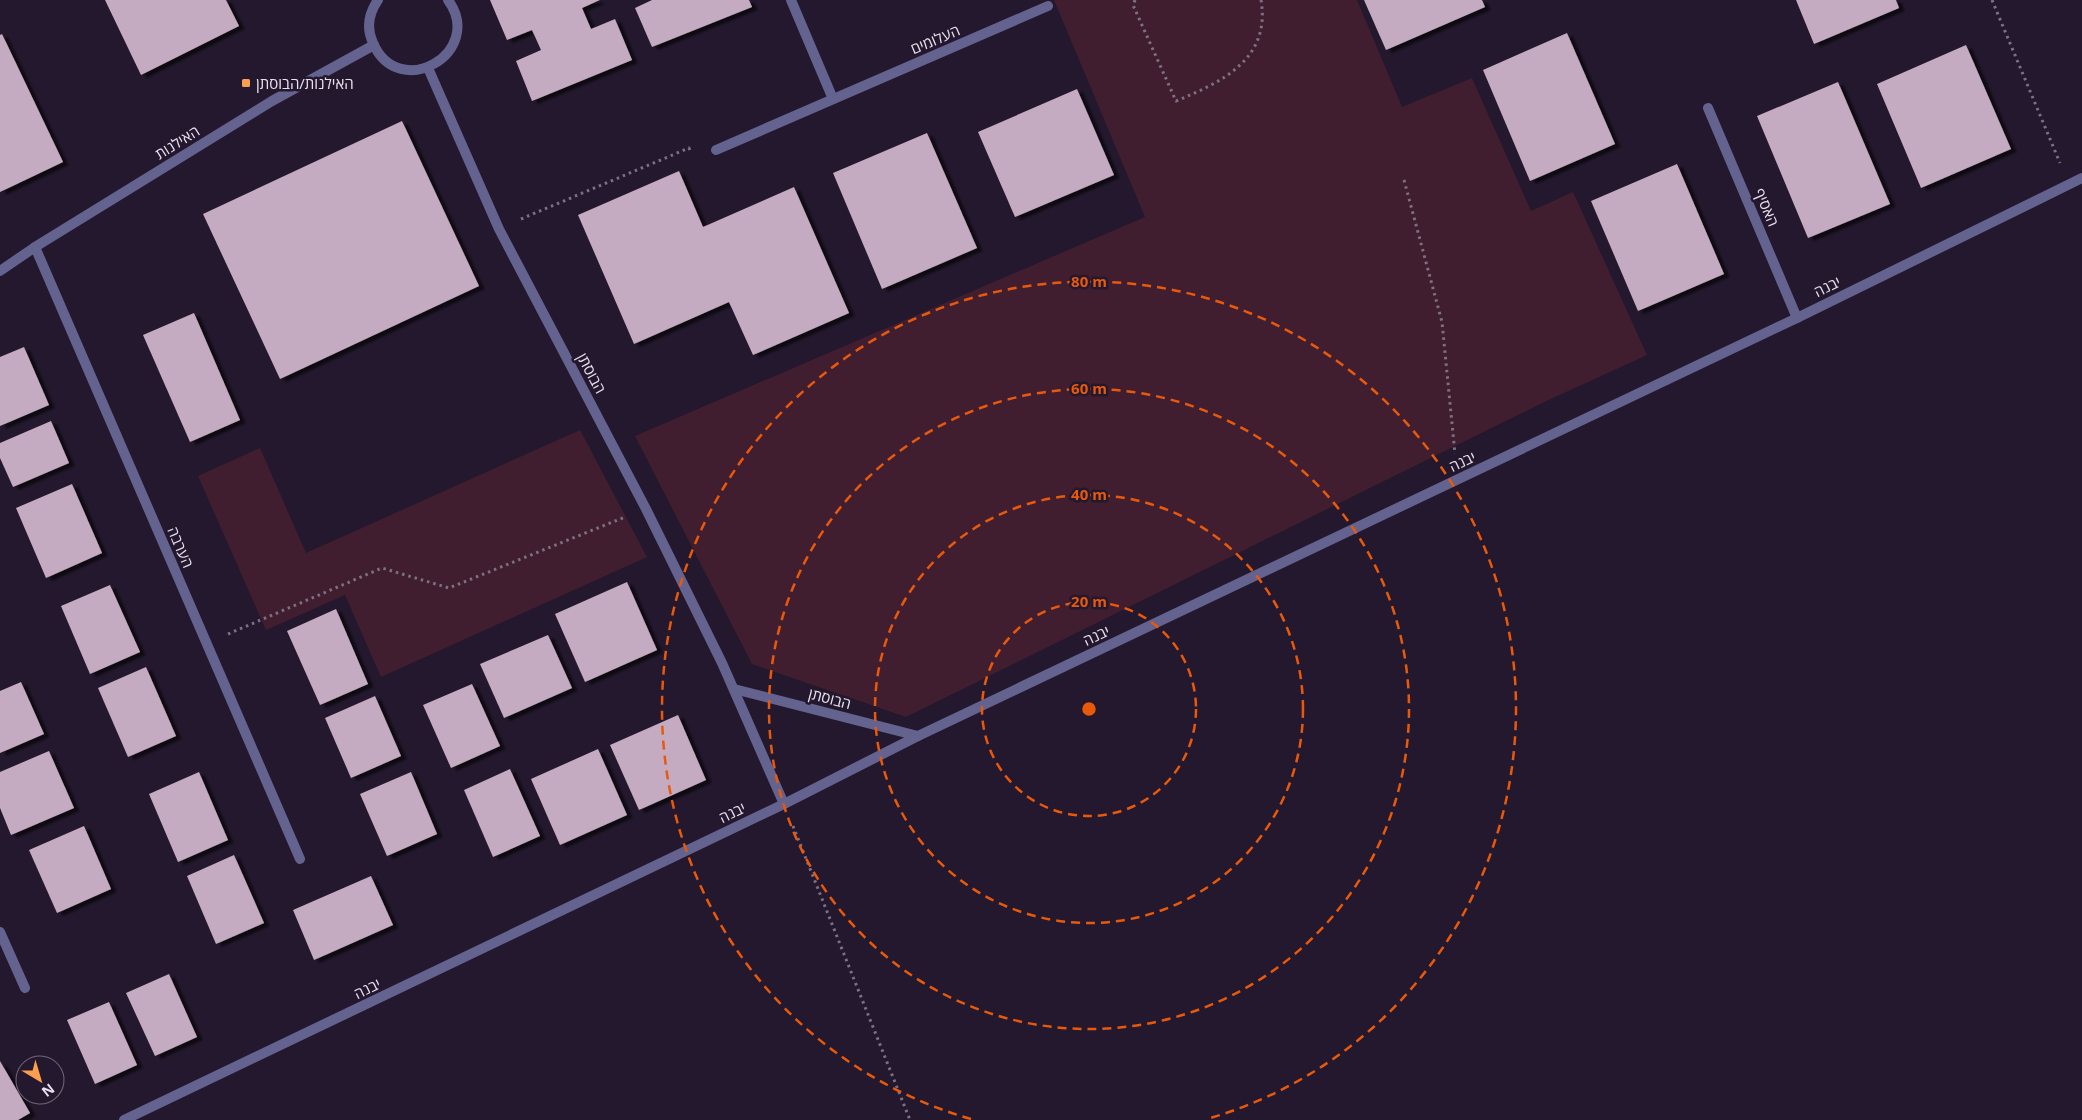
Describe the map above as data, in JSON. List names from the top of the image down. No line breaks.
{"streets":{"street":["העלומים","האילנות","האסיף","יבנה","הבוסתן","הערבה"]},"crossings":[["האילנות","הערבה"],["האסיף","יבנה"],["יבנה","הבוסתן"]],"places":{"transit":["האילנות/הבוסתן"]},"north":"bottom right","rings":["80 m","60 m","40 m","20 m"]}
